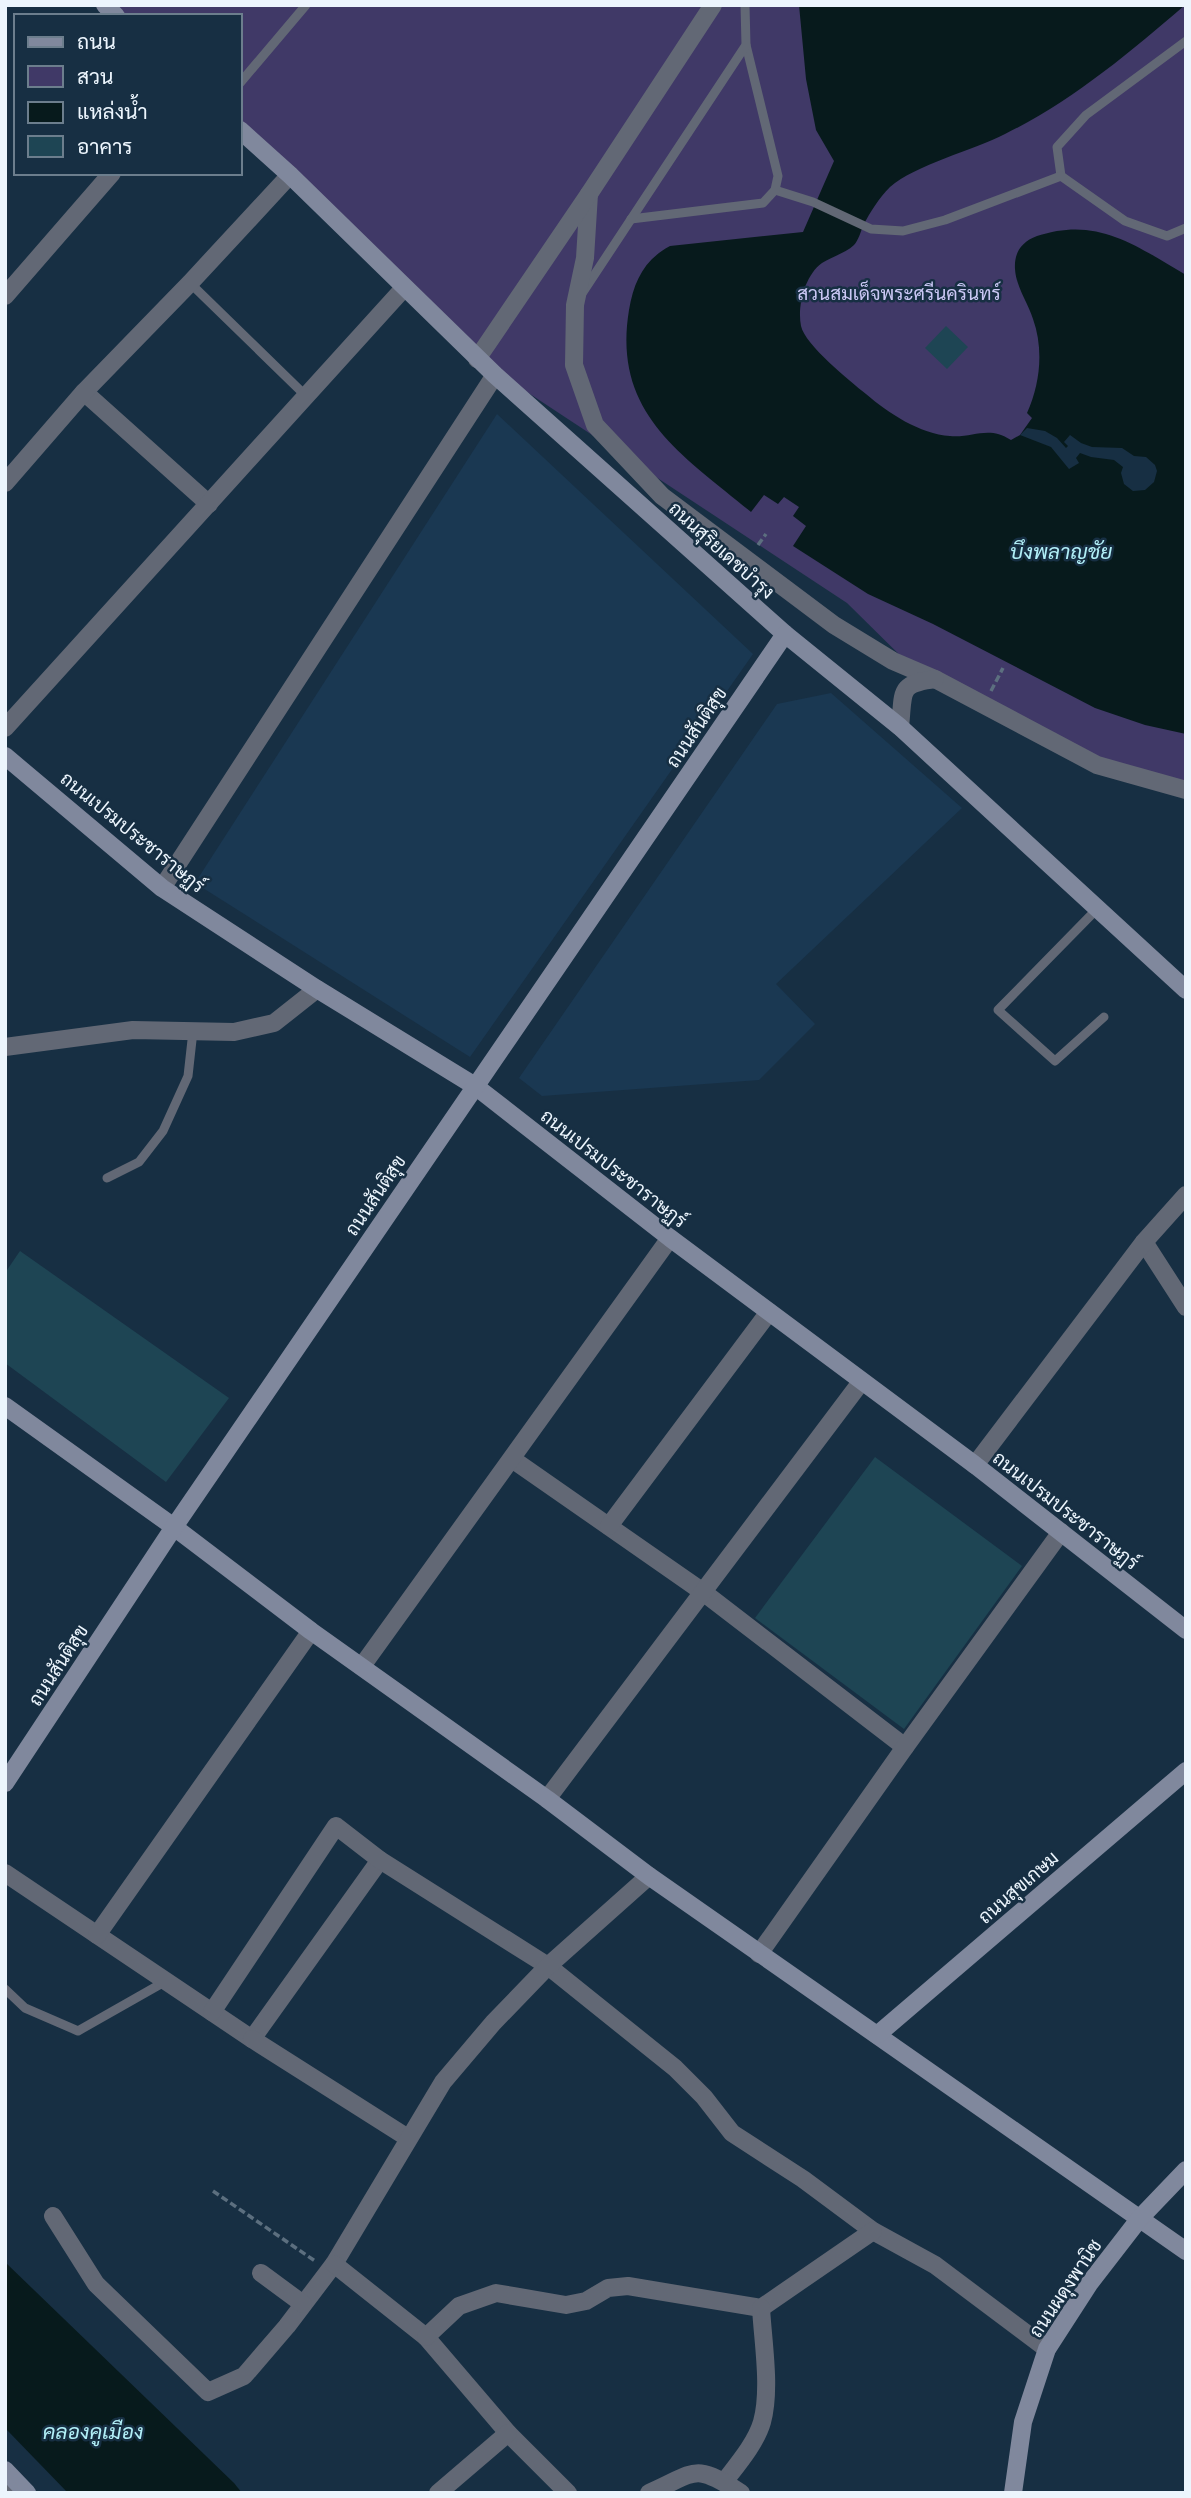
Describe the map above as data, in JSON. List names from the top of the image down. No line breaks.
{"streets":{"street":["ถนนสุริยเดชบำรุง","ถนนสันติสุข","ถนนเปรมประชาราษฏร์","ถนนสุขเกษม","ถนนผดุงพานิช"]},"crossings":[["ถนนสุริยเดชบำรุง","ถนนสันติสุข"],["ถนนสันติสุข","ถนนเปรมประชาราษฏร์"]],"water":["บึงพลาญชัย","คลองคูเมือง"],"parks":["สวนสมเด็จพระศรีนครินทร์"],"legend":["ถนน","สวน","แหล่งน้ำ","อาคาร"]}
